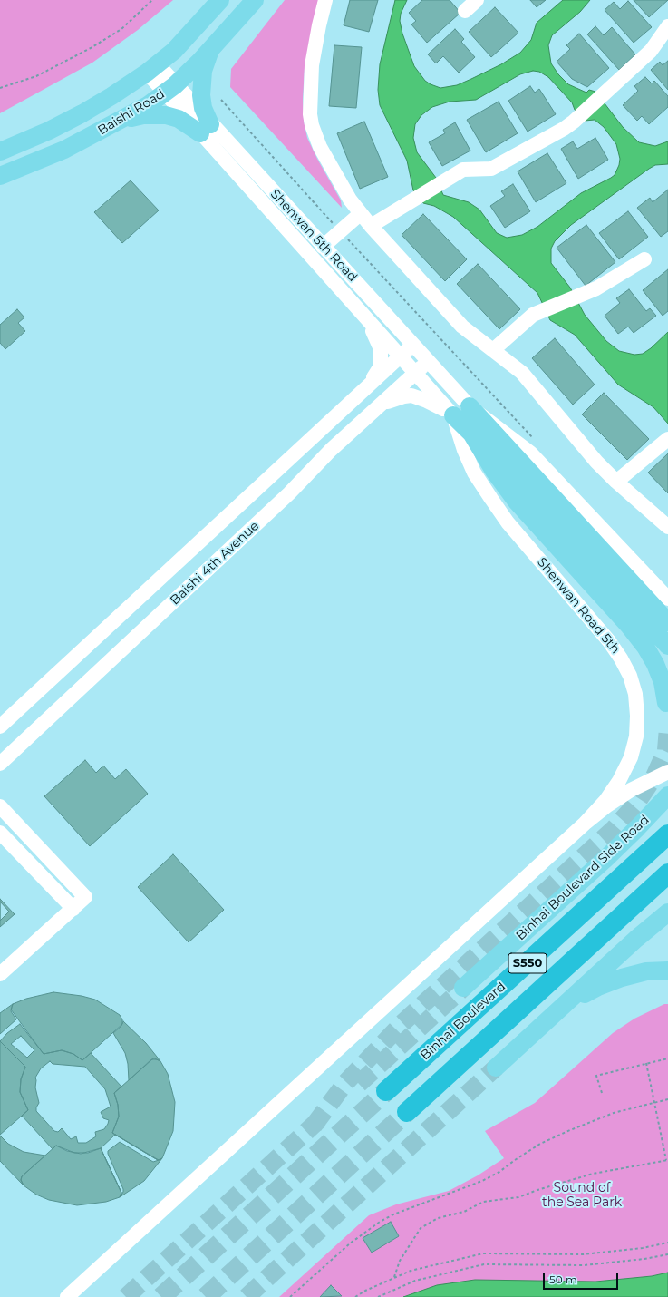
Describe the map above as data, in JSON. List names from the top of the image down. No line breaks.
{"streets":{"highway":["S550","Binhai Boulevard"],"main road":["Baishi Road","Binhai Boulevard Side Road"],"street":["Shenwan 5th Road","Baishi 4th Avenue","Shenwan Road 5th"]},"crossings":[["Baishi Road","Shenwan 5th Road"],["Shenwan 5th Road","Baishi 4th Avenue"],["Shenwan 5th Road","Shenwan Road 5th"]],"parks":["Sound of the Sea Park"],"scale_bar":"50 m"}
